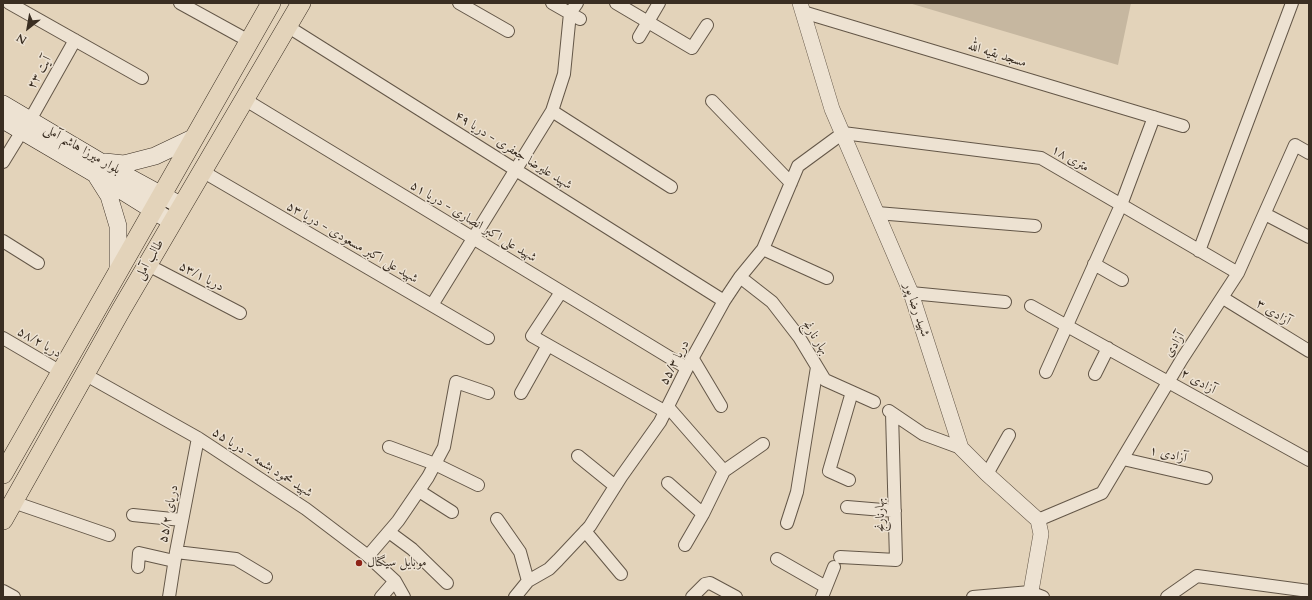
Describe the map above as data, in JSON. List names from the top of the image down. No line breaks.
{"streets":{"main road":["بلوار میرزا هاشم آملی","طالب آملی"],"street":["مسجد بقیه الله","آیت ۲۳","شهید علیرضا جعفری - دریا ۴۹","۱۸ متری","شهید علی اکبر انصاری - دریا ۵۱","شهید علی اکبر مسعودی - دریا ۵۳","دریا ۵۳/۱","شهید رضا پور","آزادی ۳","بهار نارنج","دریا ۵۸/۲","آزادی","دریا ۵۵/۳","آزادی ۲","آزادی ۱","شهید محمود بشمه - دریا ۵۵","دریای ۵۵/۲","بهارنارنج"]},"crossings":[["مسجد بقیه الله","شهید رضا پور"],["آیت ۲۳","بلوار میرزا هاشم آملی"],["بلوار میرزا هاشم آملی","طالب آملی"],["شهید علیرضا جعفری - دریا ۴۹","طالب آملی"],["شهید علیرضا جعفری - دریا ۴۹","دریا ۵۵/۳"],["۱۸ متری","شهید رضا پور"],["۱۸ متری","آزادی"],["۱۸ متری","دریا ۵۵/۳"],["شهید علی اکبر انصاری - دریا ۵۱","طالب آملی"],["شهید علی اکبر انصاری - دریا ۵۱","دریا ۵۵/۳"],["شهید علی اکبر مسعودی - دریا ۵۳","طالب آملی"],["طالب آملی","دریا ۵۳/۱"],["طالب آملی","دریا ۵۸/۲"],["طالب آملی","شهید محمود بشمه - دریا ۵۵"],["شهید رضا پور","آزادی"],["شهید رضا پور","دریا ۵۵/۳"],["شهید رضا پور","بهارنارنج"],["آزادی ۳","آزادی"],["بهار نارنج","دریا ۵۵/۳"],["آزادی","آزادی ۲"],["آزادی","آزادی ۱"],["شهید محمود بشمه - دریا ۵۵","دریای ۵۵/۲"]],"places":["موبایل سیگنال"],"north":"bottom left"}
